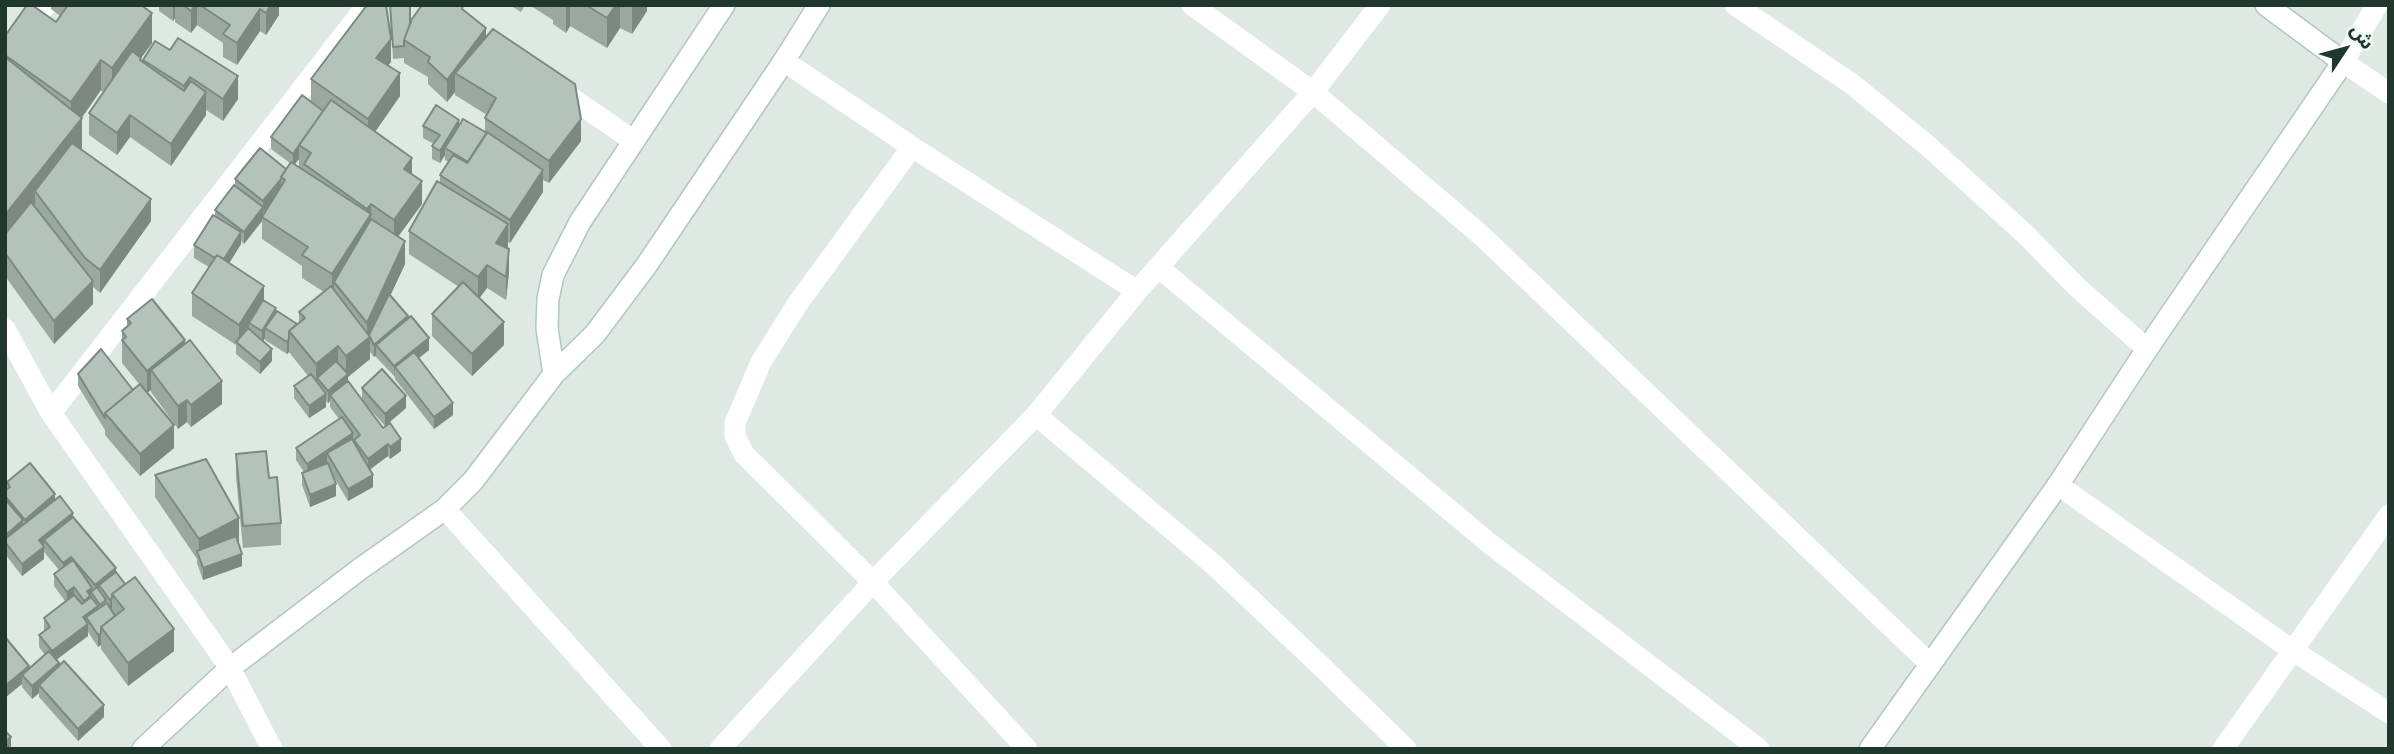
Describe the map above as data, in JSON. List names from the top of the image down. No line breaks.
{"north":"top right"}
